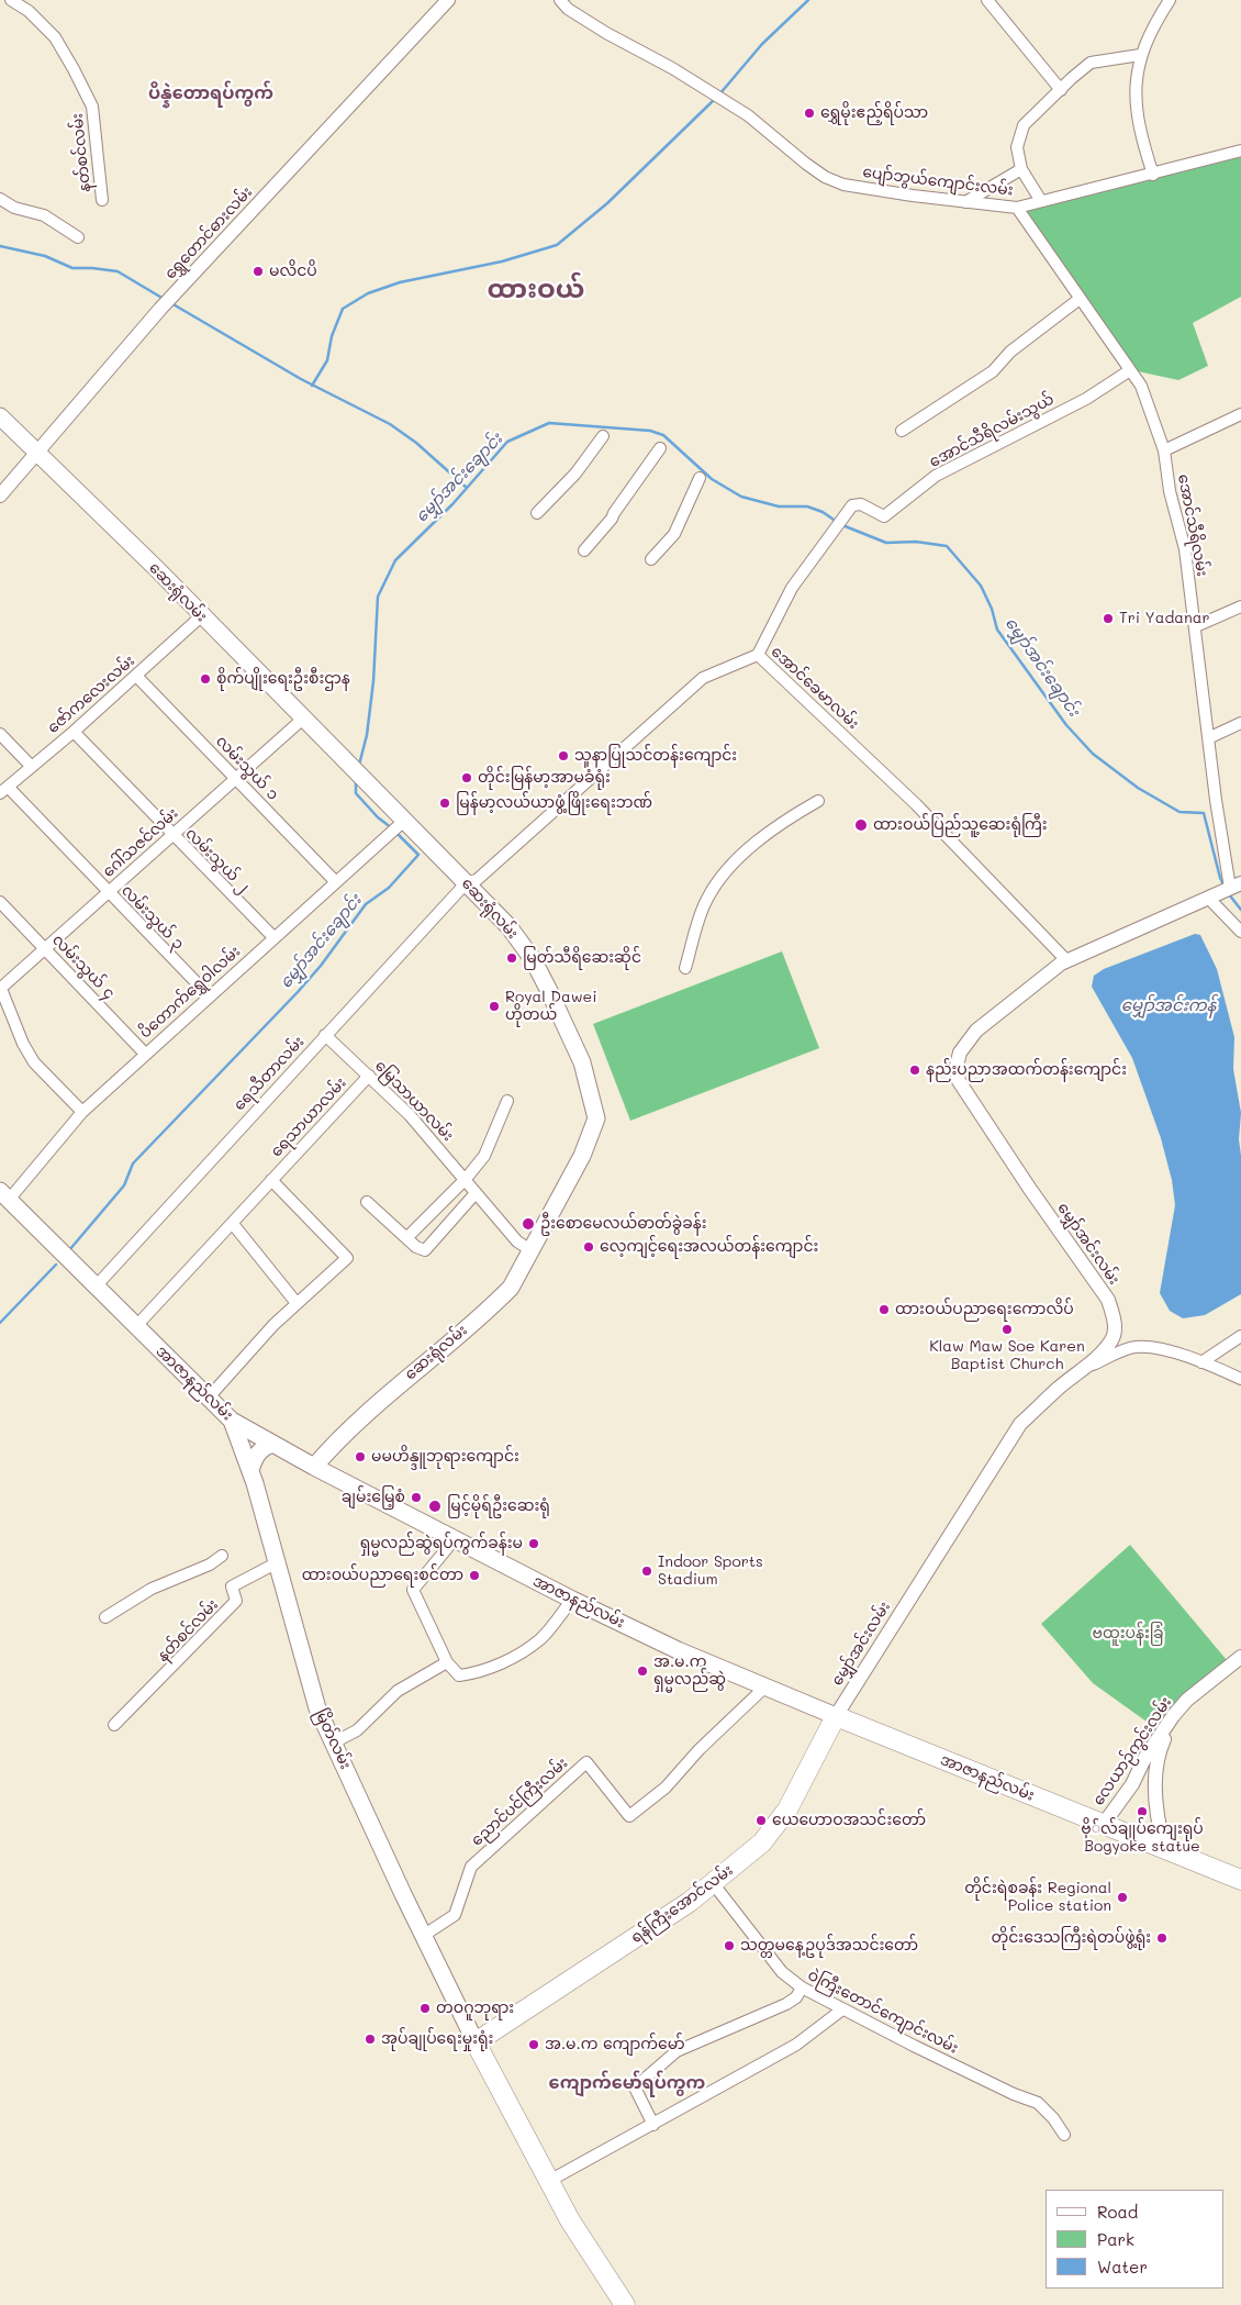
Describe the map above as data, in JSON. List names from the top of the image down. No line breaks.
{"streets":{"highway":["အာဇာနည်လမ်း","ရန်ကြီးအောင်လမ်း"],"main road":["ဆေးရုံလမ်း","မြိတ်လမ်း"],"street":["နတ်စင်လမ်း","ပျော်ဘွယ်ကျောင်းလမ်း","ရွှေတောင်ဓားလမ်း","အောင်သီရိလမ်းသွယ်","အောင်သီရိလမ်း","အောင်ခေမာလမ်း","ဇော်ကလေးလမ်း","လမ်းသွယ် ၁","ဂေါ်သဇင်လမ်း","လမ်းသွယ် ၂","လမ်းသွယ် ၃","လမ်းသွယ် ၄","ပိတောက်ရွှေဝါလမ်း","ရေသီတာလမ်း","မြေသာယာလမ်း","ရေသာယာလမ်း","မျှော်အင်းလမ်း","လေယာဉ်ကွင်းလမ်း","ညောင်ပင်ကြီးလမ်း","ဝဲကြီးတောင်ကျောင်းလမ်း"]},"crossings":[["နတ်စင်လမ်း","မြိတ်လမ်း"],["ပျော်ဘွယ်ကျောင်းလမ်း","အောင်သီရိလမ်း"],["ရွှေတောင်ဓားလမ်း","ဆေးရုံလမ်း"],["အောင်သီရိလမ်းသွယ်","အောင်သီရိလမ်း"],["အောင်သီရိလမ်းသွယ်","အောင်ခေမာလမ်း"],["အောင်သီရိလမ်း","မျှော်အင်းလမ်း"],["ဆေးရုံလမ်း","အောင်ခေမာလမ်း"],["ဆေးရုံလမ်း","ဇော်ကလေးလမ်း"],["ဆေးရုံလမ်း","ဂေါ်သဇင်လမ်း"],["ဆေးရုံလမ်း","ပိတောက်ရွှေဝါလမ်း"],["ဆေးရုံလမ်း","ရေသီတာလမ်း"],["ဆေးရုံလမ်း","မြေသာယာလမ်း"],["ဆေးရုံလမ်း","အာဇာနည်လမ်း"],["အောင်ခေမာလမ်း","ရေသီတာလမ်း"],["အောင်ခေမာလမ်း","မျှော်အင်းလမ်း"],["ဇော်ကလေးလမ်း","လမ်းသွယ် ၁"],["ဇော်ကလေးလမ်း","လမ်းသွယ် ၂"],["ဇော်ကလေးလမ်း","လမ်းသွယ် ၃"],["လမ်းသွယ် ၁","ဂေါ်သဇင်လမ်း"],["လမ်းသွယ် ၁","ပိတောက်ရွှေဝါလမ်း"],["ဂေါ်သဇင်လမ်း","လမ်းသွယ် ၂"],["ဂေါ်သဇင်လမ်း","လမ်းသွယ် ၃"],["ဂေါ်သဇင်လမ်း","လမ်းသွယ် ၄"],["လမ်းသွယ် ၂","ပိတောက်ရွှေဝါလမ်း"],["လမ်းသွယ် ၃","ပိတောက်ရွှေဝါလမ်း"],["လမ်းသွယ် ၄","ပိတောက်ရွှေဝါလမ်း"],["ပိတောက်ရွှေဝါလမ်း","အာဇာနည်လမ်း"],["ရေသီတာလမ်း","မြေသာယာလမ်း"],["ရေသီတာလမ်း","အာဇာနည်လမ်း"],["မြေသာယာလမ်း","ရေသာယာလမ်း"],["ရေသာယာလမ်း","အာဇာနည်လမ်း"],["မျှော်အင်းလမ်း","အာဇာနည်လမ်း"],["မျှော်အင်းလမ်း","ရန်ကြီးအောင်လမ်း"],["အာဇာနည်လမ်း","မြိတ်လမ်း"],["အာဇာနည်လမ်း","လေယာဉ်ကွင်းလမ်း"],["အာဇာနည်လမ်း","ညောင်ပင်ကြီးလမ်း"],["အာဇာနည်လမ်း","ရန်ကြီးအောင်လမ်း"],["မြိတ်လမ်း","ညောင်ပင်ကြီးလမ်း"],["မြိတ်လမ်း","ရန်ကြီးအောင်လမ်း"],["ရန်ကြီးအောင်လမ်း","ဝဲကြီးတောင်ကျောင်းလမ်း"]],"districts":["ပိန္နဲတောရပ်ကွက်","ထားဝယ်","ကျောက်မော်ရပ်ကွက"],"water":["မျှော်အင်းချောင်း","မျှော်အင်းကန်"],"parks":["ဗထူးပန်းခြံ"],"places":["ရွှေမိုးဧည့်ရိပ်သာ","မလိငပိ","Tri Yadanar","စိုက်ပျိုးရေးဦးစီးဌာန","သူနာပြုသင်တန်းကျောင်း","တိုင်းမြန်မာ့အာမခံရုံး","မြန်မာ့လယ်ယာဖွံ့ဖြိုးရေးဘဏ်","ထားဝယ်ပြည်သူ့ဆေးရုံကြီး","မြတ်သီရိဆေးဆိုင်","Royal Dawei ဟိုတယ်","နည်းပညာအထက်တန်းကျောင်း","ဦးစောမေလယ်ဓာတ်ခွဲခန်း","လေ့ကျင့်ရေးအလယ်တန်းကျောင်း","ထားဝယ်ပညာရေးကောလိပ်","Klaw Maw Soe Karen Baptist Church","မမဟိန္ဒူဘုရားကျောင်း","ချမ်းမြေ့စံ","မြင့်မိုရ်ဦးဆေးရုံ","ရှမ္မလည်ဆွဲရပ်ကွက်ခန်းမ","Indoor Sports Stadium","ထားဝယ်ပညာရေးစင်တာ","အ.မ.က ရှမ္မလည်ဆွဲ","ဗို်လ်ချုပ်ကျေးရုပ် Bogyoke statue","ယေဟောဝအသင်းတော်","တိုင်းရဲစခန်း Regional Police station","တိုင်းဒေသကြီးရဲတပ်ဖွဲ့ရုံး","သတ္တမနေ့ဥပုဒ်အသင်းတော်","တဝဂူဘုရား","အုပ်ချုပ်ရေးမှုးရုံး","အ.မ.က ကျောက်မော်"],"legend":["Road","Park","Water"]}
